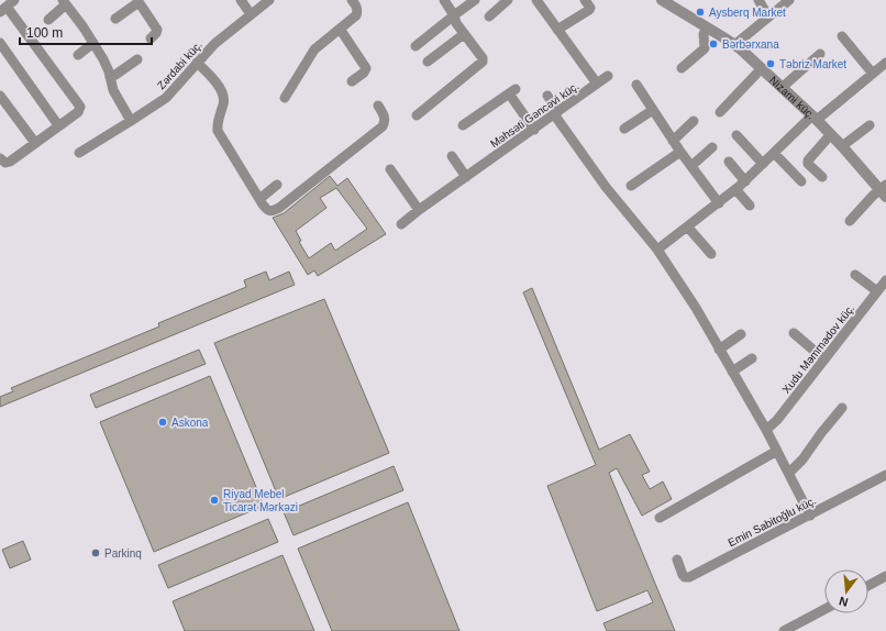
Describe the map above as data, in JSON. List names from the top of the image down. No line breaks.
{"streets":{"street":["Zərdabi küç.","Nizami küç.","Məhsəti Gəncəvi küç.","Xudu Məmmədov küç.","Emin Sabitoğlu küç."]},"places":["Aysberq Market","Bərbərxana","Təbriz Market","Askona","Riyad Mebel Ticarət Mərkəzi","Parkinq"],"scale_bar":"100 m","north":"bottom"}
